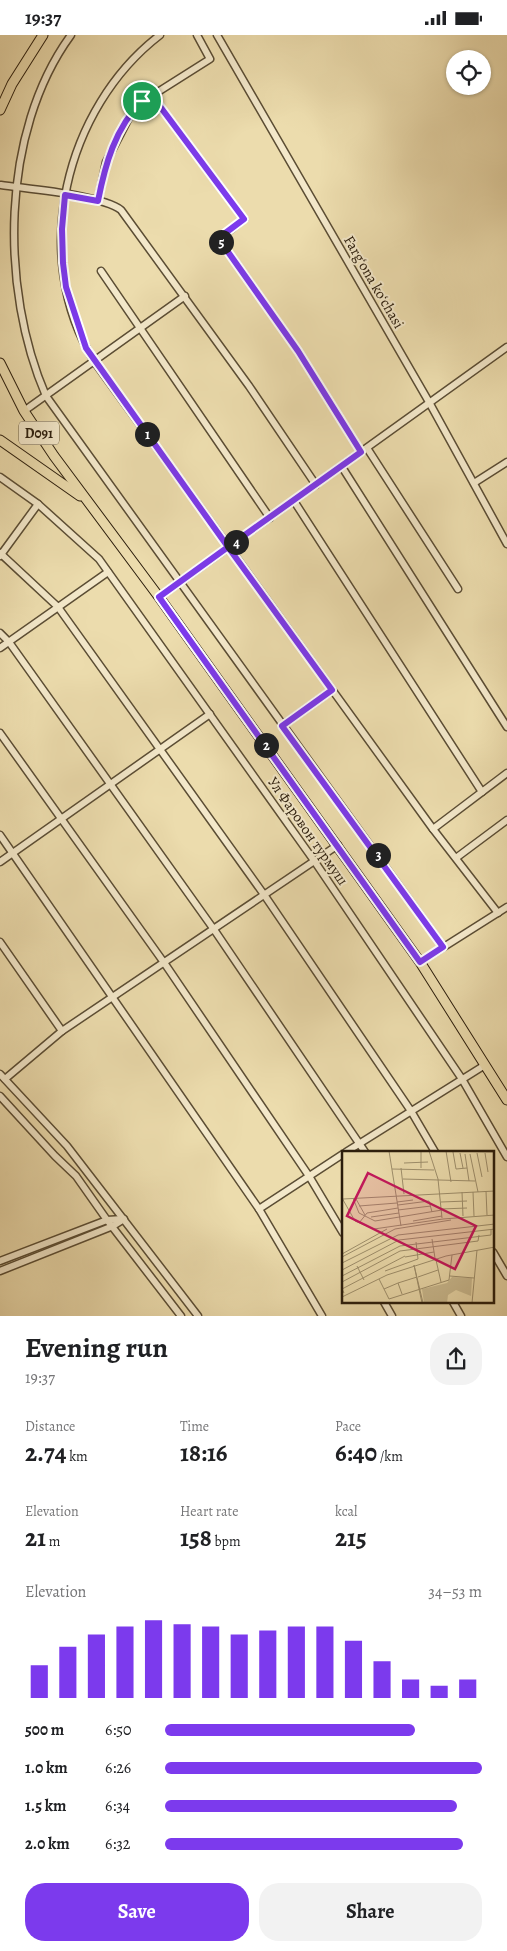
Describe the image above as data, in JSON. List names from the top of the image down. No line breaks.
{"streets":{"main road":["D091"],"street":["Fargʻona koʻchasi","Ул Фаровон турмуш"]},"page":{"status":"19:37","pins":["5","1","4","2","3"],"heading":["Evening run","19:37"],"stats":[["Distance","2.74 km"],["Time","18:16"],["Pace","6:40 /km"],["Elevation","21 m"],["Heart rate","158 bpm"],["kcal","215"]],"chart":["Elevation","34–53 m"],"list":[{"name":"500 m","note":"6:50"},{"name":"1.0 km","note":"6:26"},{"name":"1.5 km","note":"6:34"},{"name":"2.0 km","note":"6:32"}],"buttons":["Save","Share"]}}
